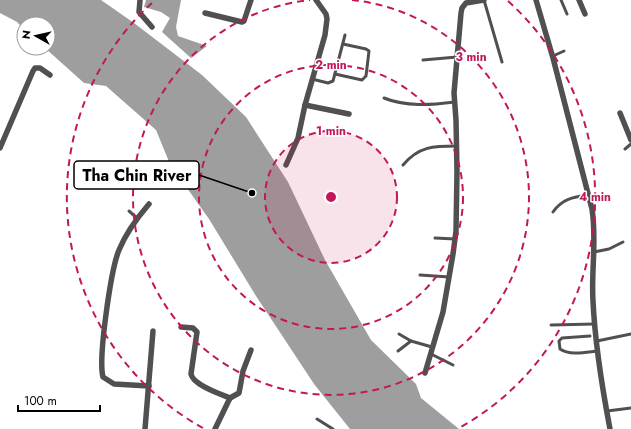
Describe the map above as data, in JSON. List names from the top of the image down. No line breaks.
{"places":["Tha Chin River"],"scale_bar":"100 m","north":"left","rings":["3 min","2 min","1 min","4 min"]}
